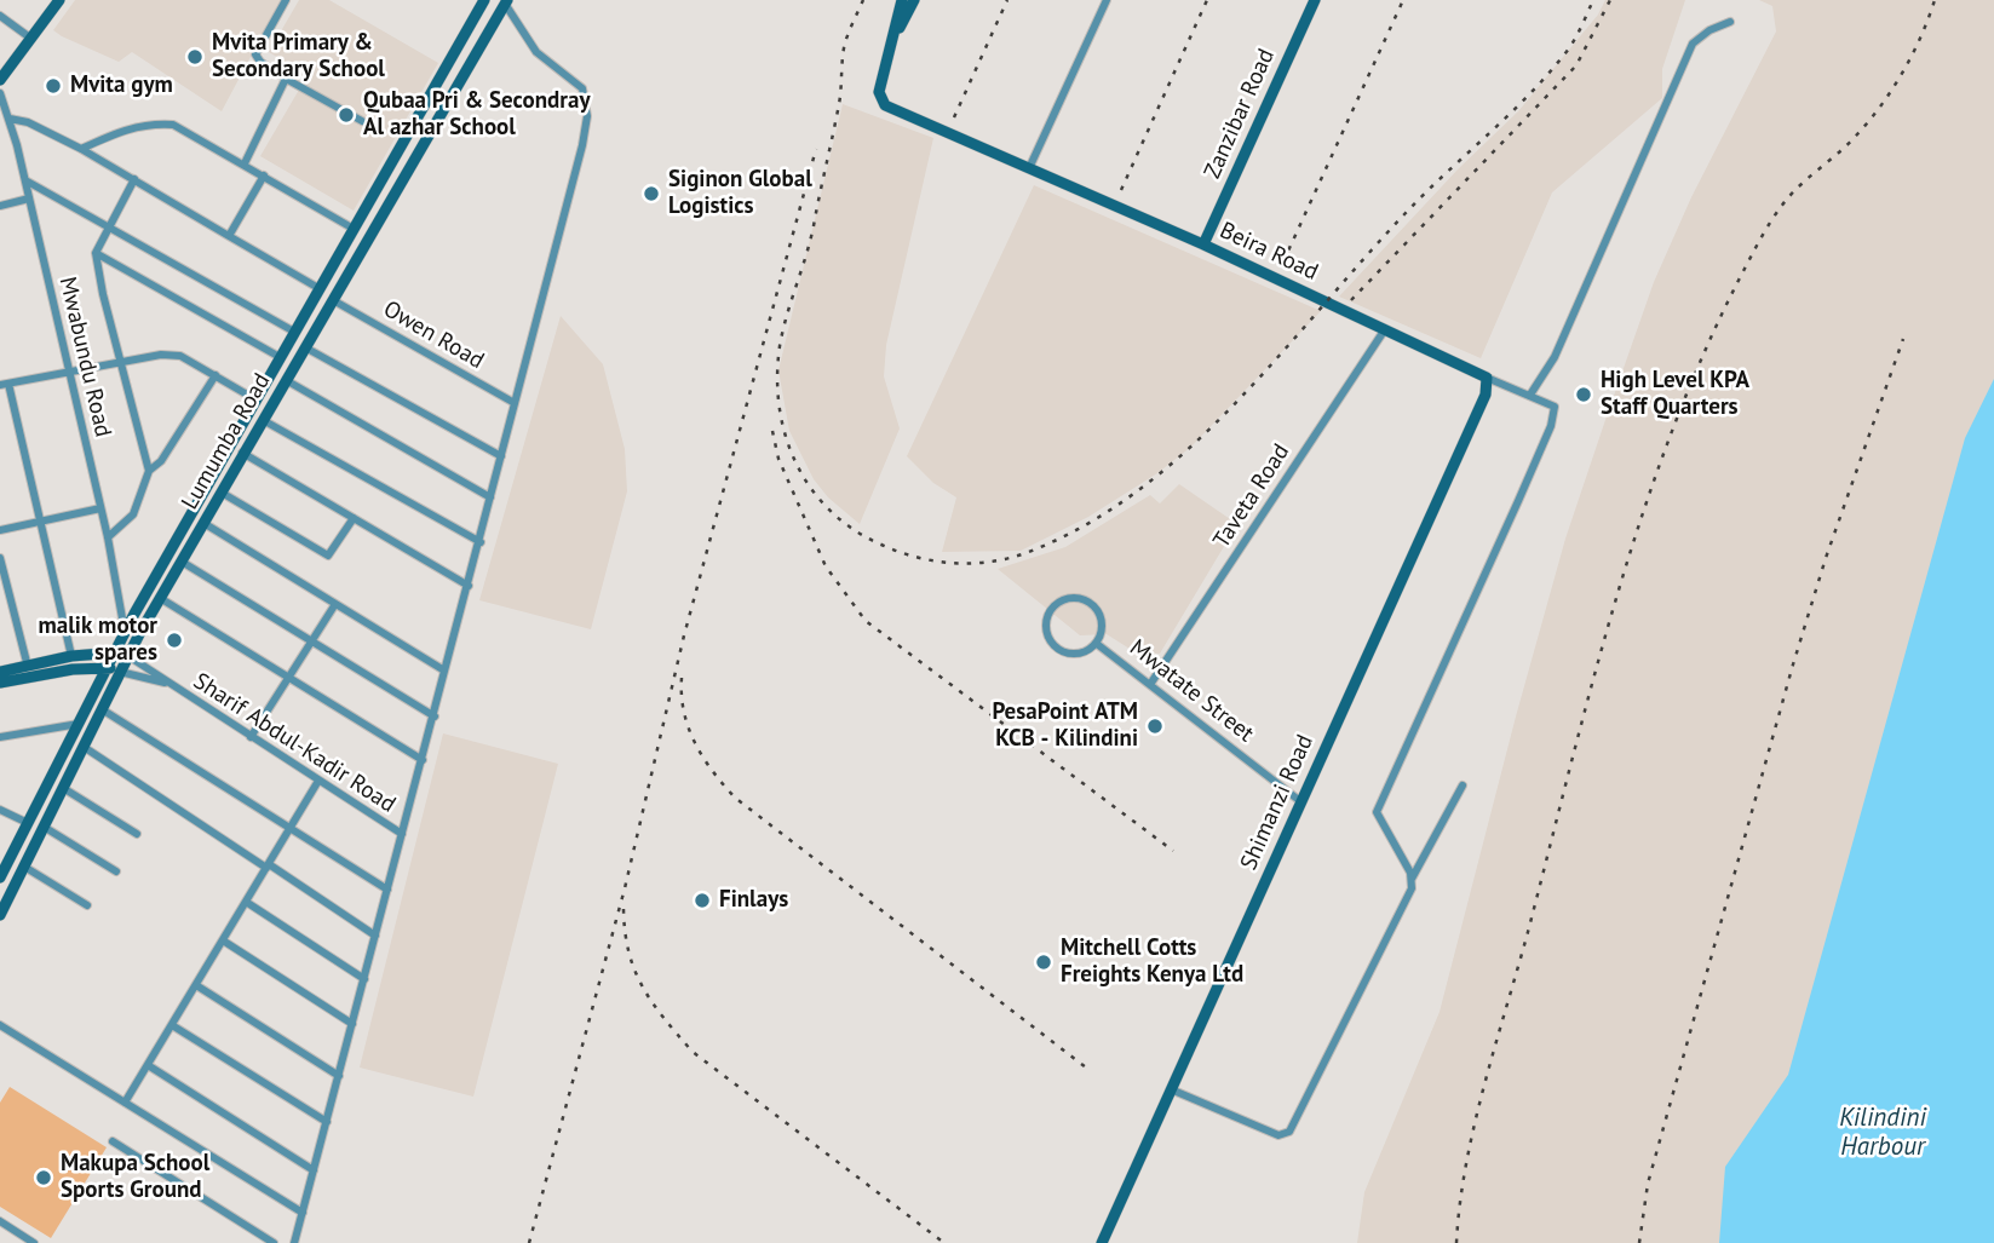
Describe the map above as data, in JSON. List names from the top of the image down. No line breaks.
{"streets":{"main road":["Zanzibar Road","Beira Road","Lumumba Road","Shimanzi Road"],"street":["Owen Road","Mwabundu Road","Taveta Road","Mwatate Street","Sharif Abdul-Kadir Road"]},"crossings":[["Zanzibar Road","Beira Road"],["Beira Road","Taveta Road"],["Beira Road","Shimanzi Road"],["Owen Road","Lumumba Road"],["Mwabundu Road","Lumumba Road"],["Lumumba Road","Sharif Abdul-Kadir Road"],["Taveta Road","Mwatate Street"],["Mwatate Street","Shimanzi Road"]],"water":["Kilindini Harbour"],"places":["Mvita Primary & Secondary School","Mvita gym","Qubaa Pri & Secondray Al azhar School","Siginon Global Logistics","High Level KPA Staff Quarters","malik motor spares","PesaPoint ATM KCB - Kilindini","Finlays","Mitchell Cotts Freights Kenya Ltd","Makupa School Sports Ground"]}
